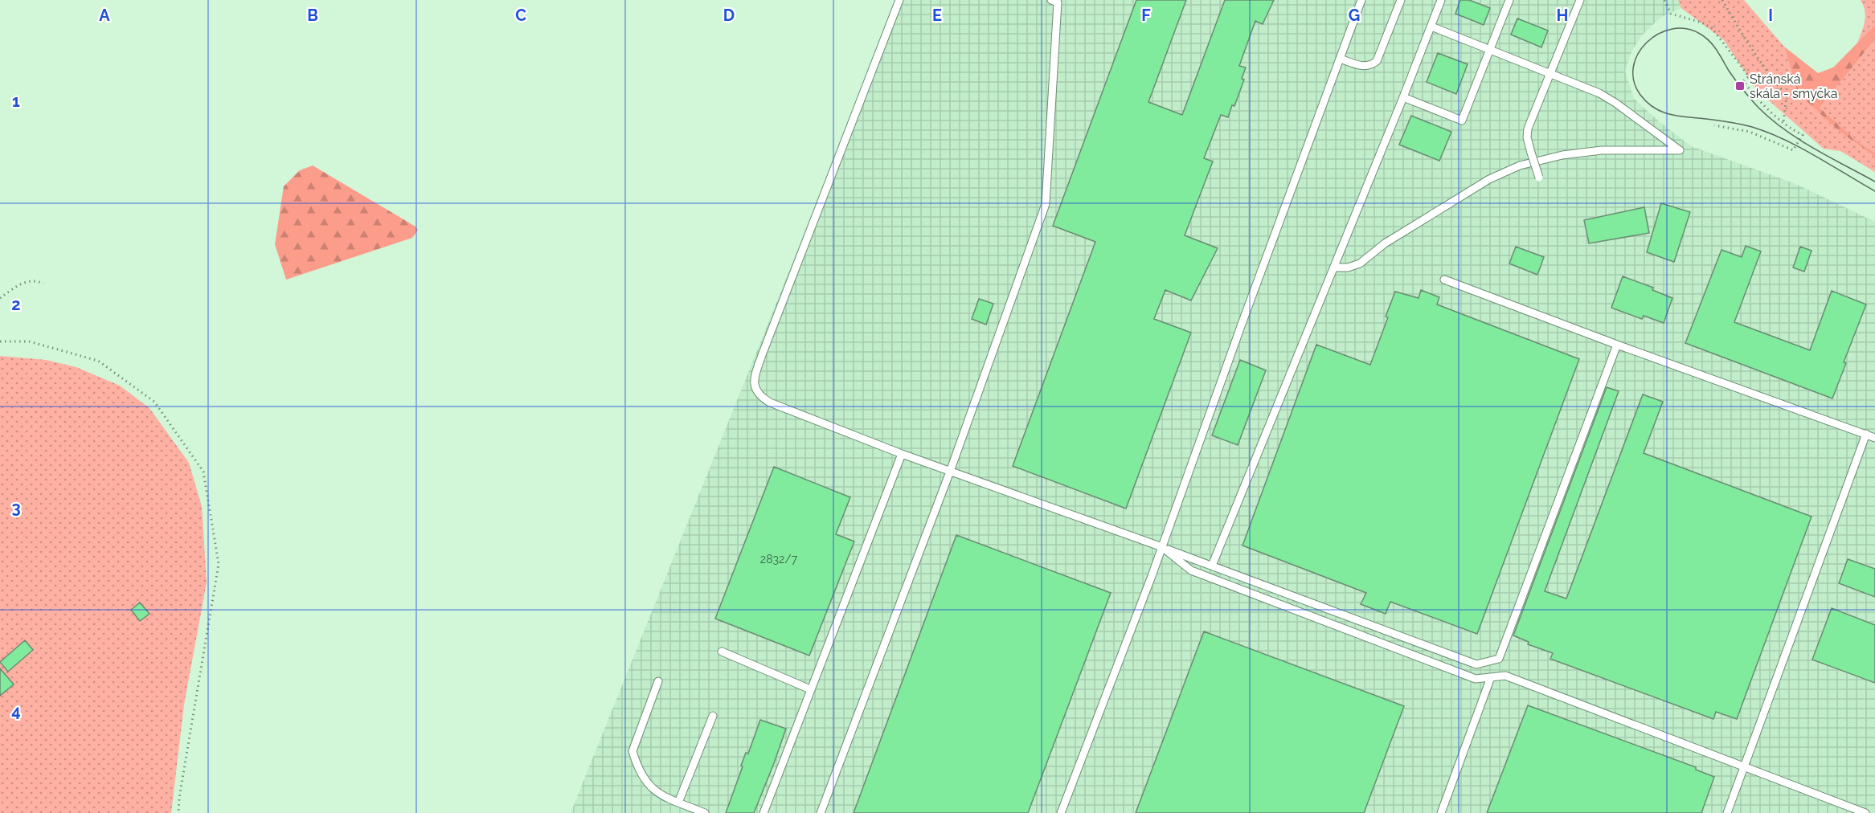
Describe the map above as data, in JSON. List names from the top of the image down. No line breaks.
{"places":{"transit":["Stránská skála - smyčka"]},"house_numbers":["2832/7"],"grid":{"columns":["A","B","C","D","E","F","G","H","I"],"rows":["1","2","3","4"]}}
